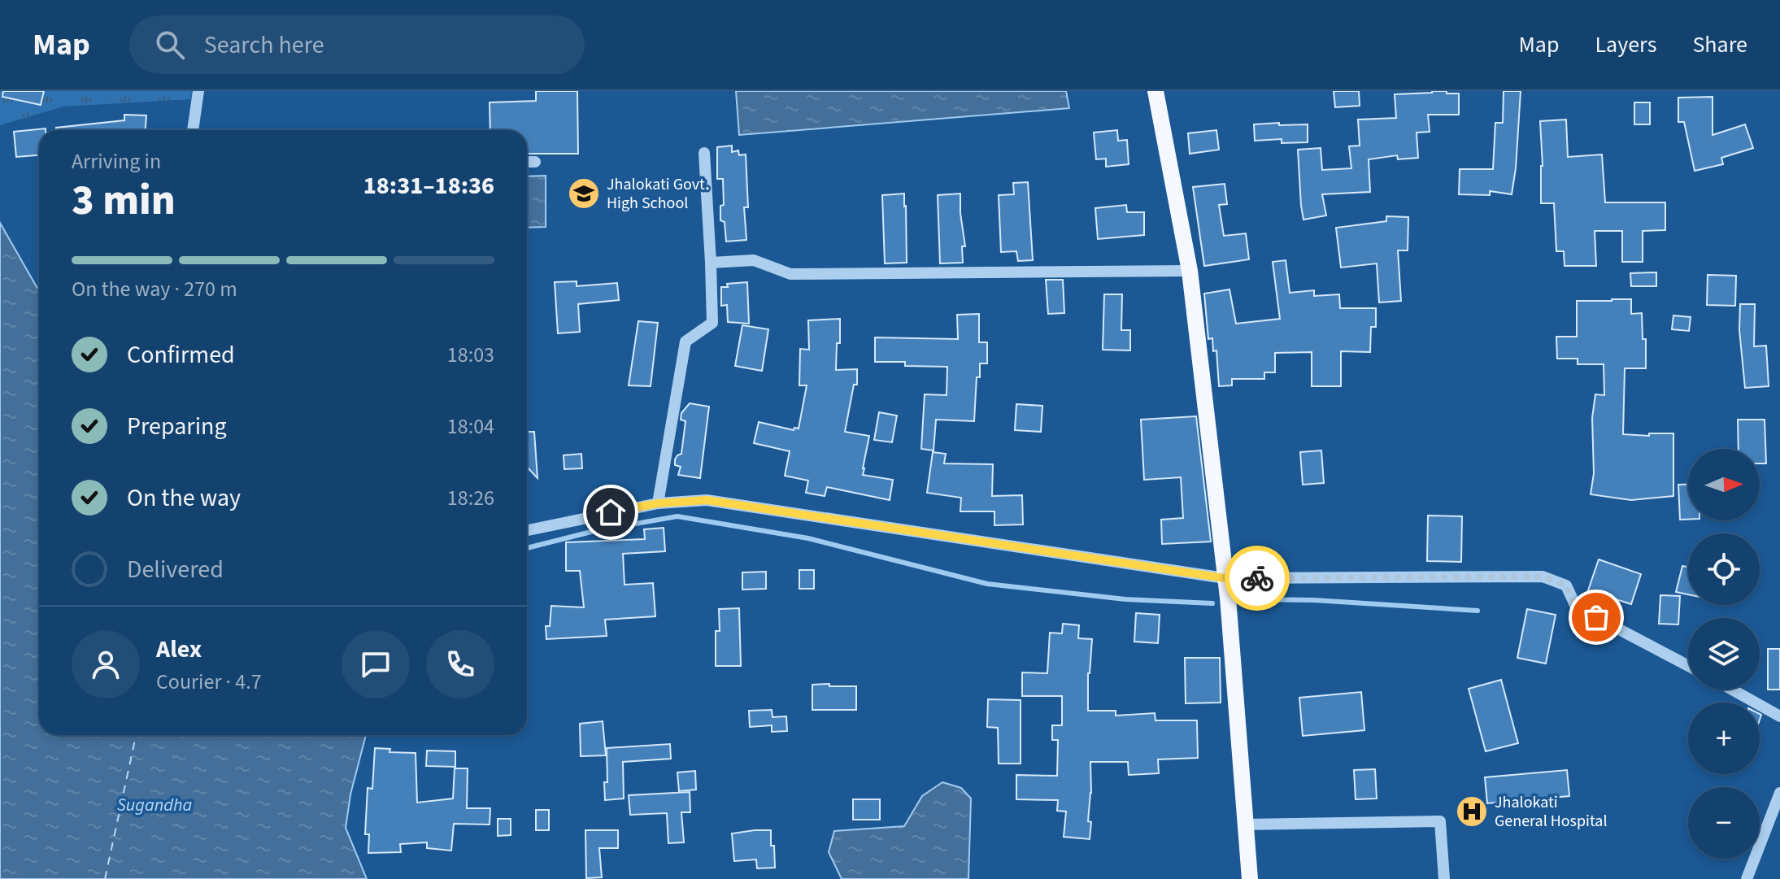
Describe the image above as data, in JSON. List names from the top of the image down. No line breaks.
{"water":["Sugandha"],"places":{"school or university":["Jhalokati Govt. High School"],"hospital":["Jhalokati General Hospital"]},"north":"right","page":{"header":"Map","search":"Search here","nav":["Map","Layers","Share"],"heading":["3 min","Arriving in","18:31–18:36"],"panel":["Alex","Courier · 4.7"],"bar":"On the way · 270 m","list":[["Confirmed","18:03"],["Preparing","18:04"],["On the way","18:26"],"Delivered"],"map_buttons":["+","−"]}}
